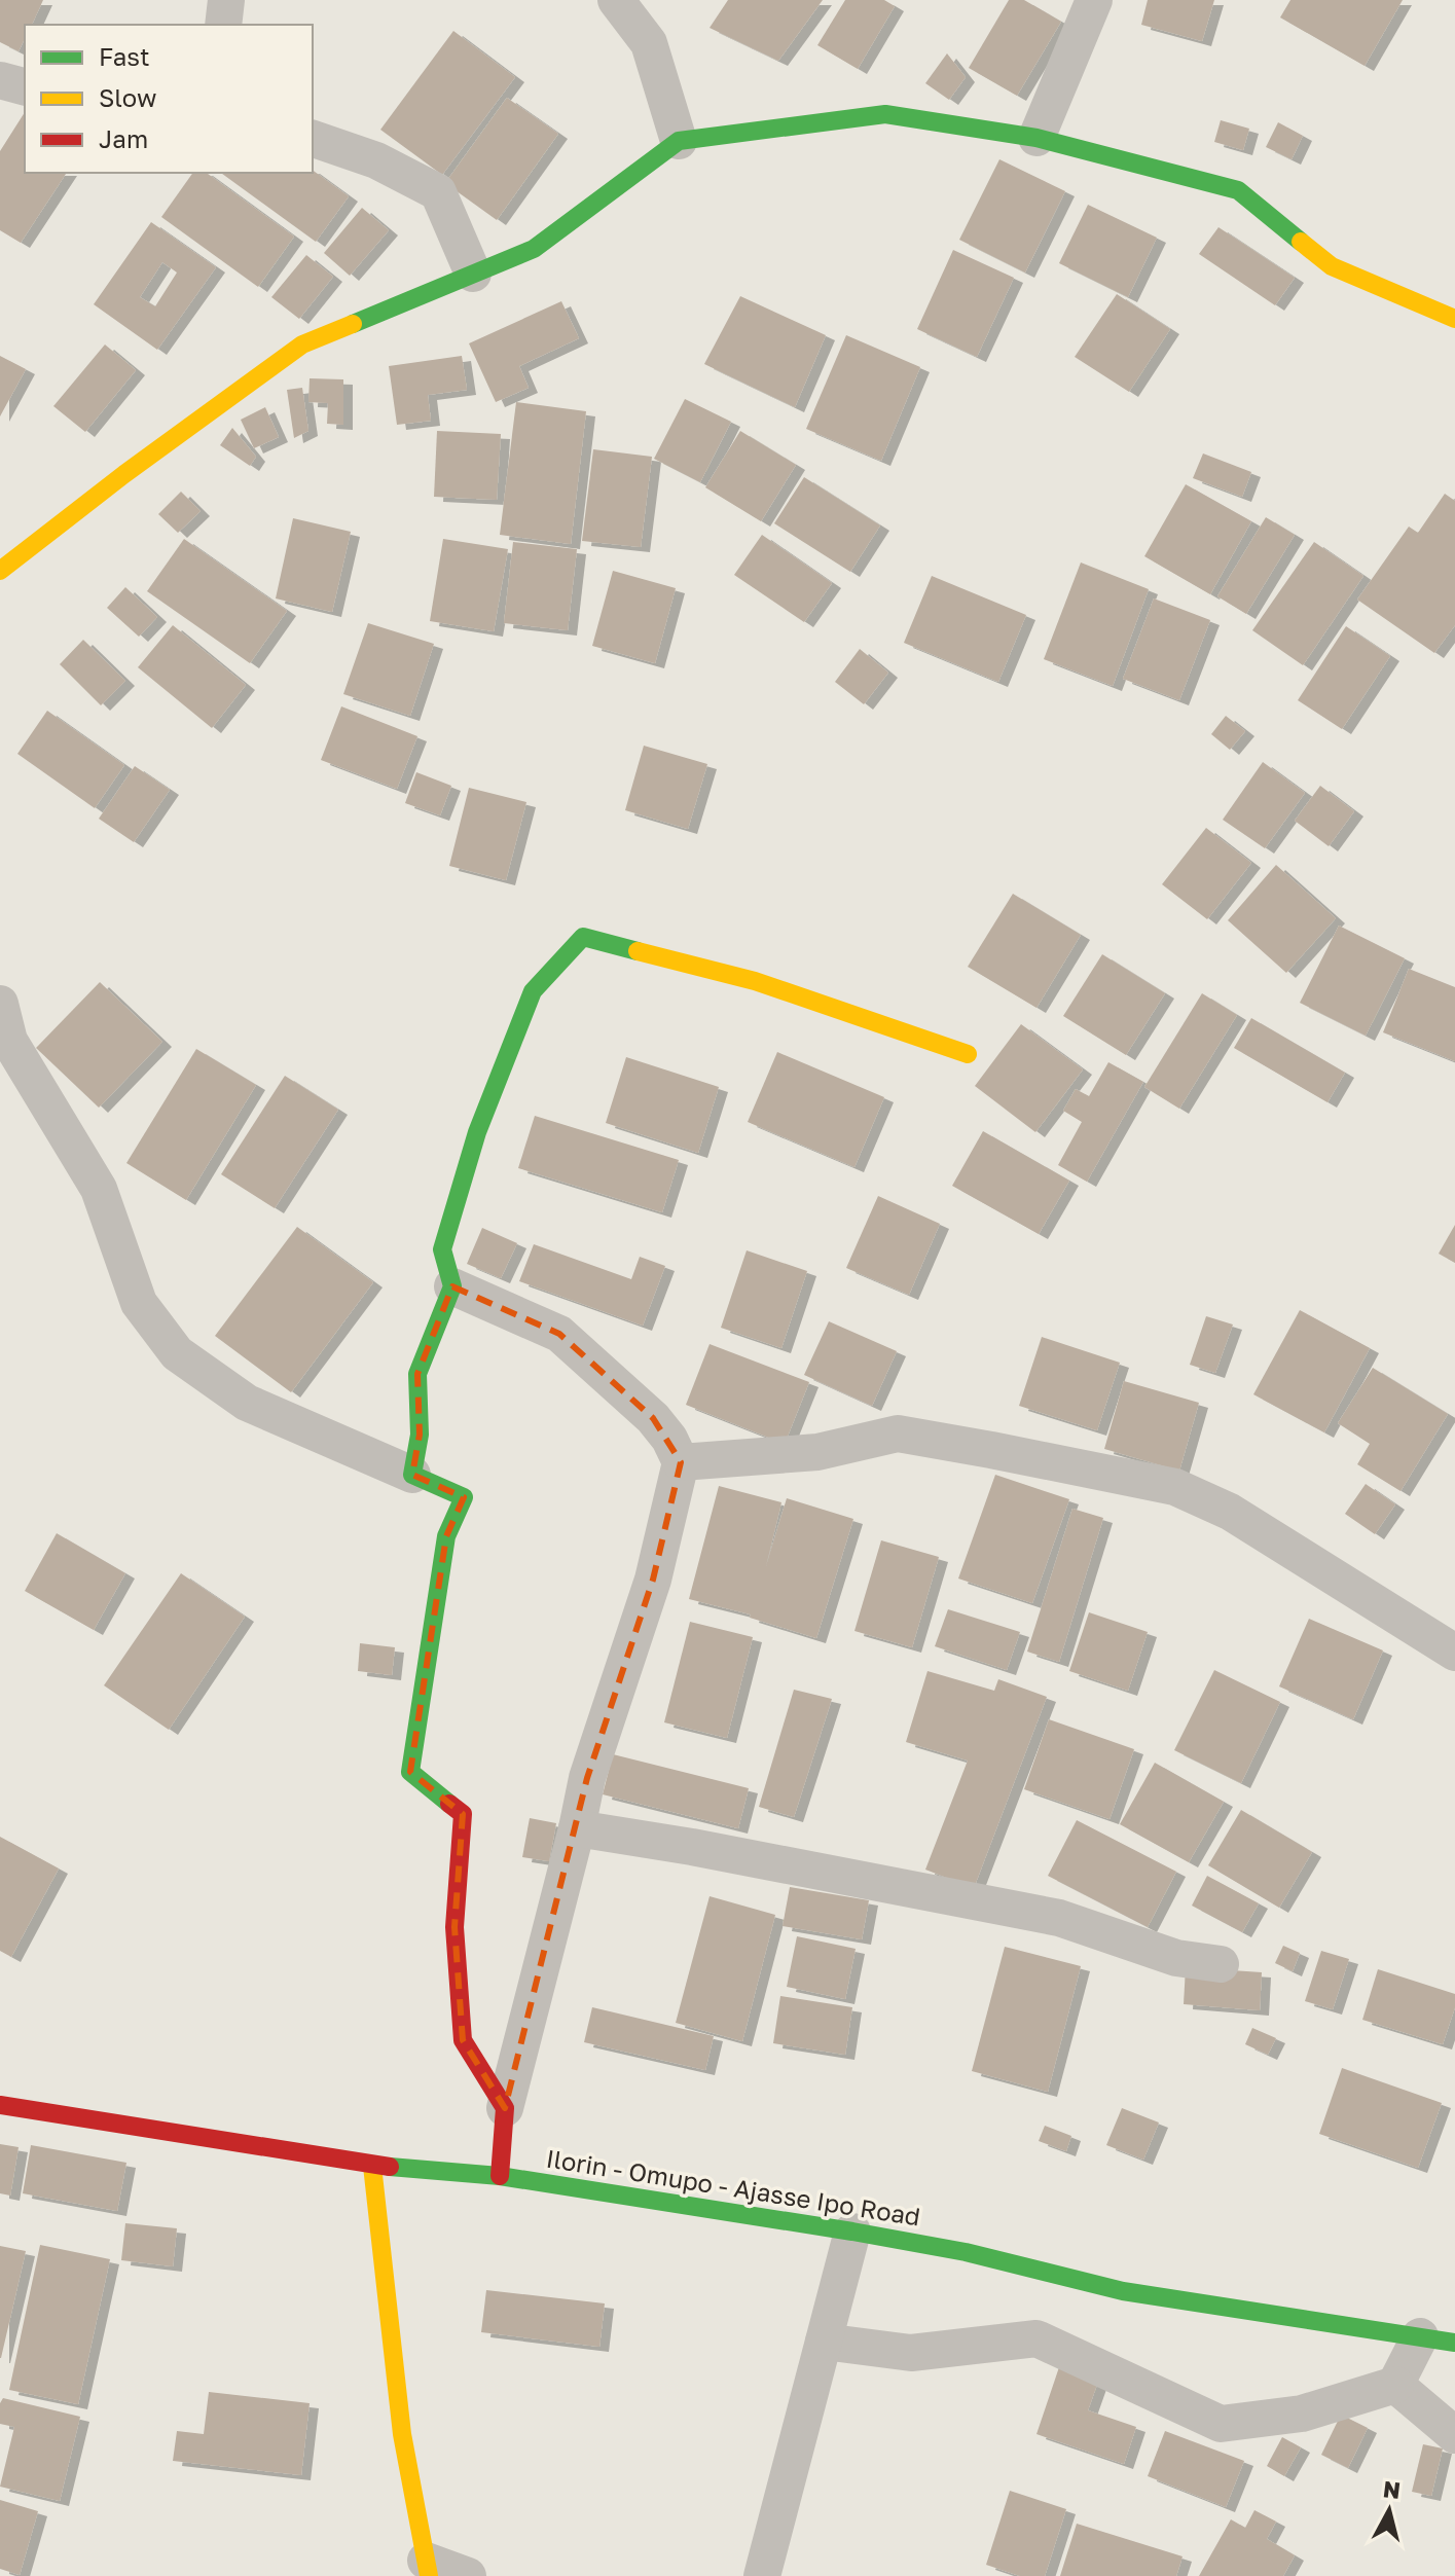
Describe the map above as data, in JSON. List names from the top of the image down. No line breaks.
{"streets":{"main road":["Ilorin - Omupo - Ajasse Ipo Road"]},"legend":["Fast","Slow","Jam"],"north":"top"}
